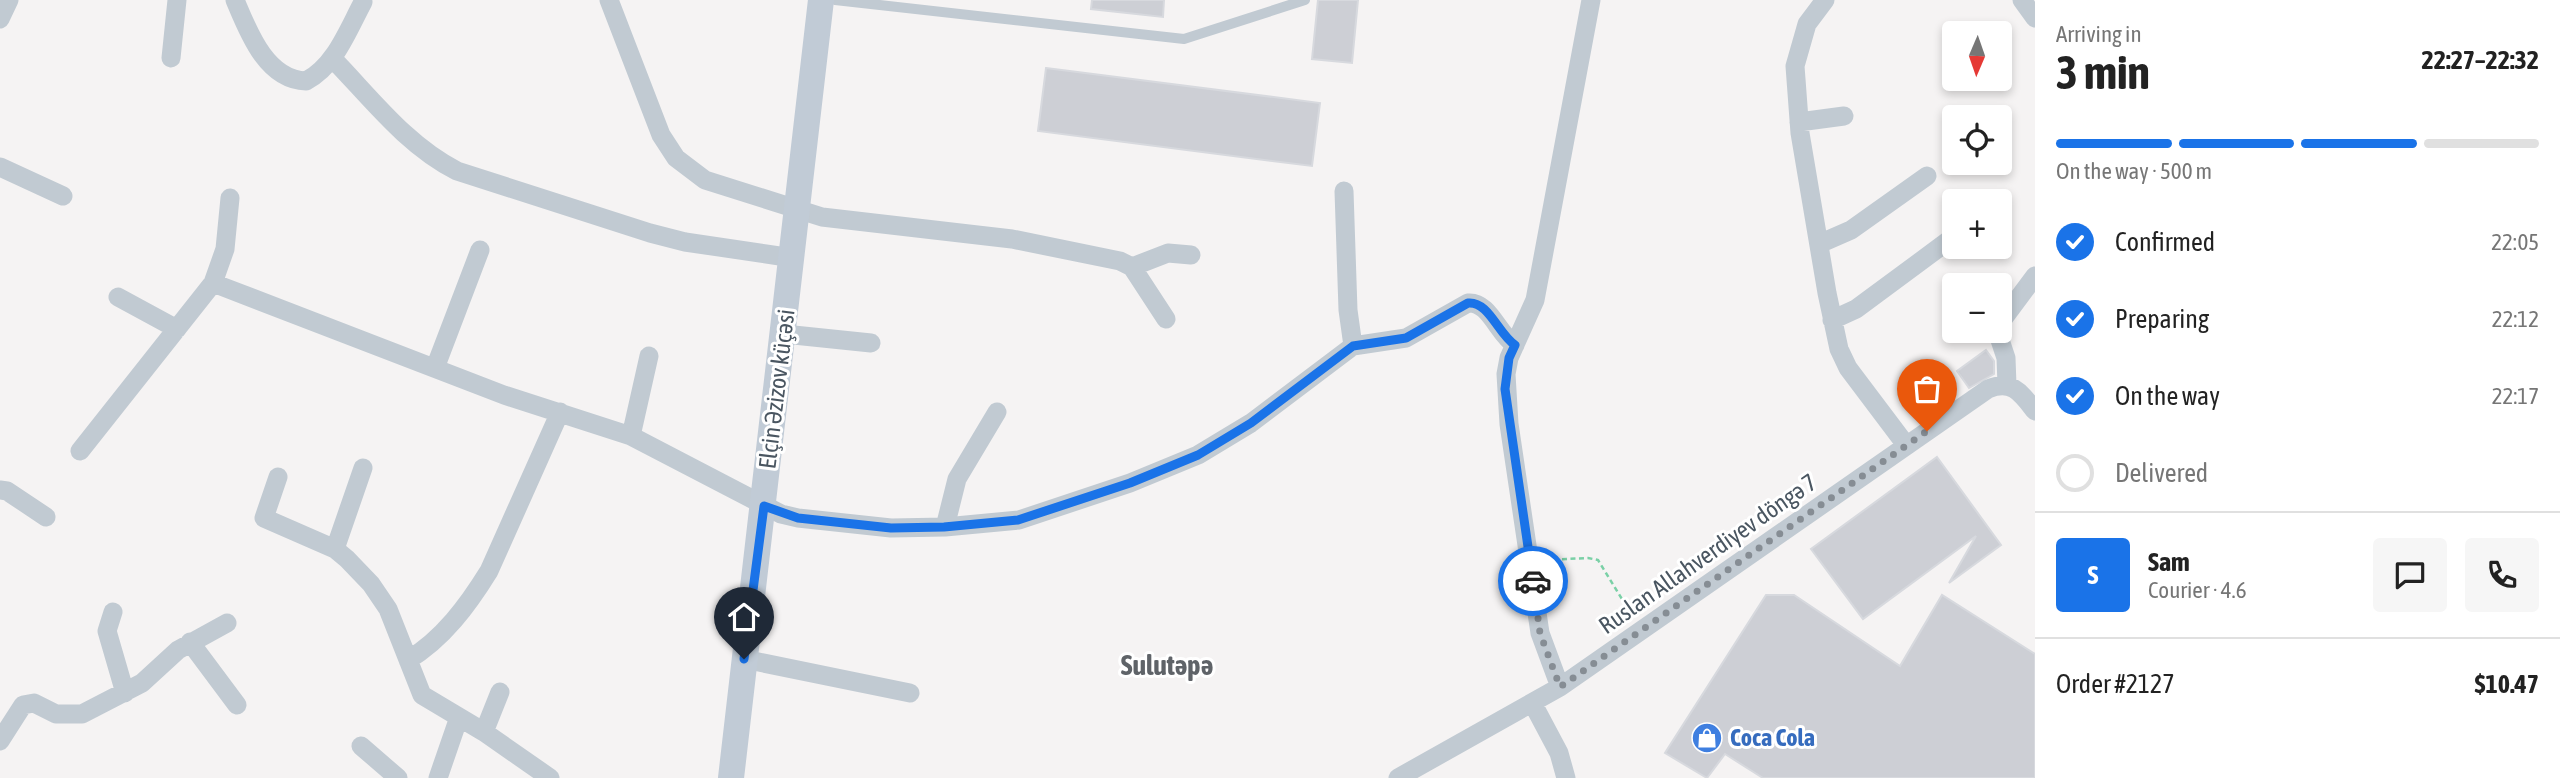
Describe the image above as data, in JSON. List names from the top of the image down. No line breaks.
{"streets":{"street":["Elçin Əzizov küçəsi","Ruslan Allahverdiyev döngə 7"]},"districts":["Sulutəpə"],"places":{"shop":["Coca Cola"]},"north":"bottom","page":{"heading":["3 min","Arriving in","22:27–22:32"],"panel":["Sam","Courier · 4.6","Order #2127","$10.47"],"map_buttons":["+","−"],"bar":"On the way · 500 m","list":[["Confirmed","22:05"],["Preparing","22:12"],["On the way","22:17"],"Delivered"],"round":"S"}}
